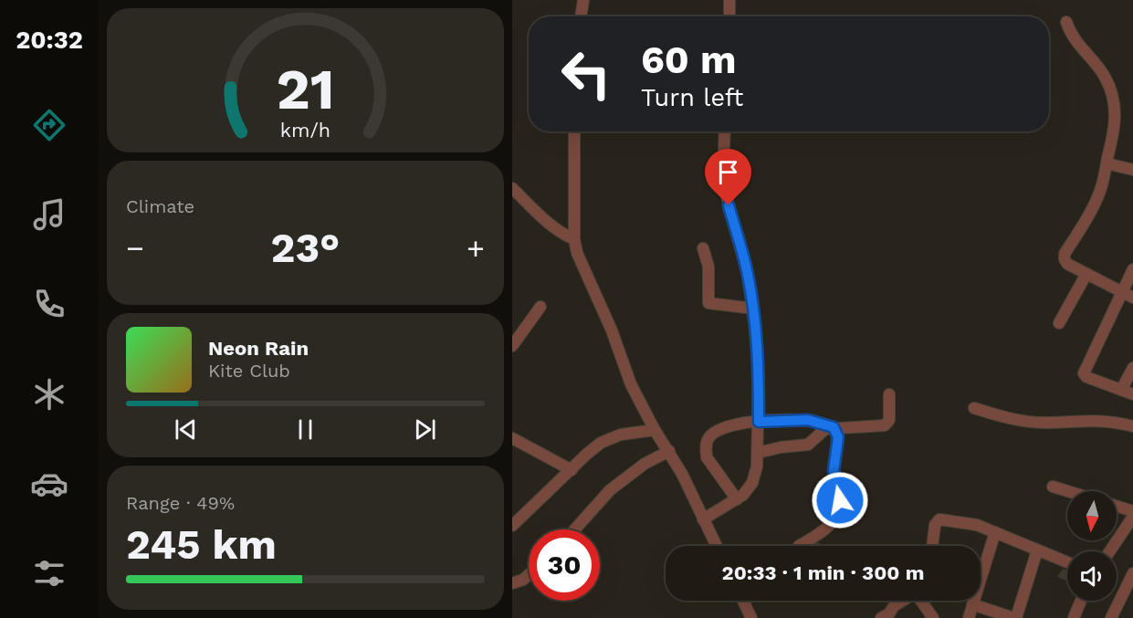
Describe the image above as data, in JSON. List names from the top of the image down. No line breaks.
{"north":"bottom","page":{"tabs":"20:32","turn":["60 m","Turn left"],"tile":["Climate",["Range · 49%","245 km"]],"heat":["−","23°","+"],"song":["Neon Rain","Kite Club"],"limit":"30","trip":"20:33 · 1 min · 300 m","gauge":["21","km/h"]}}
